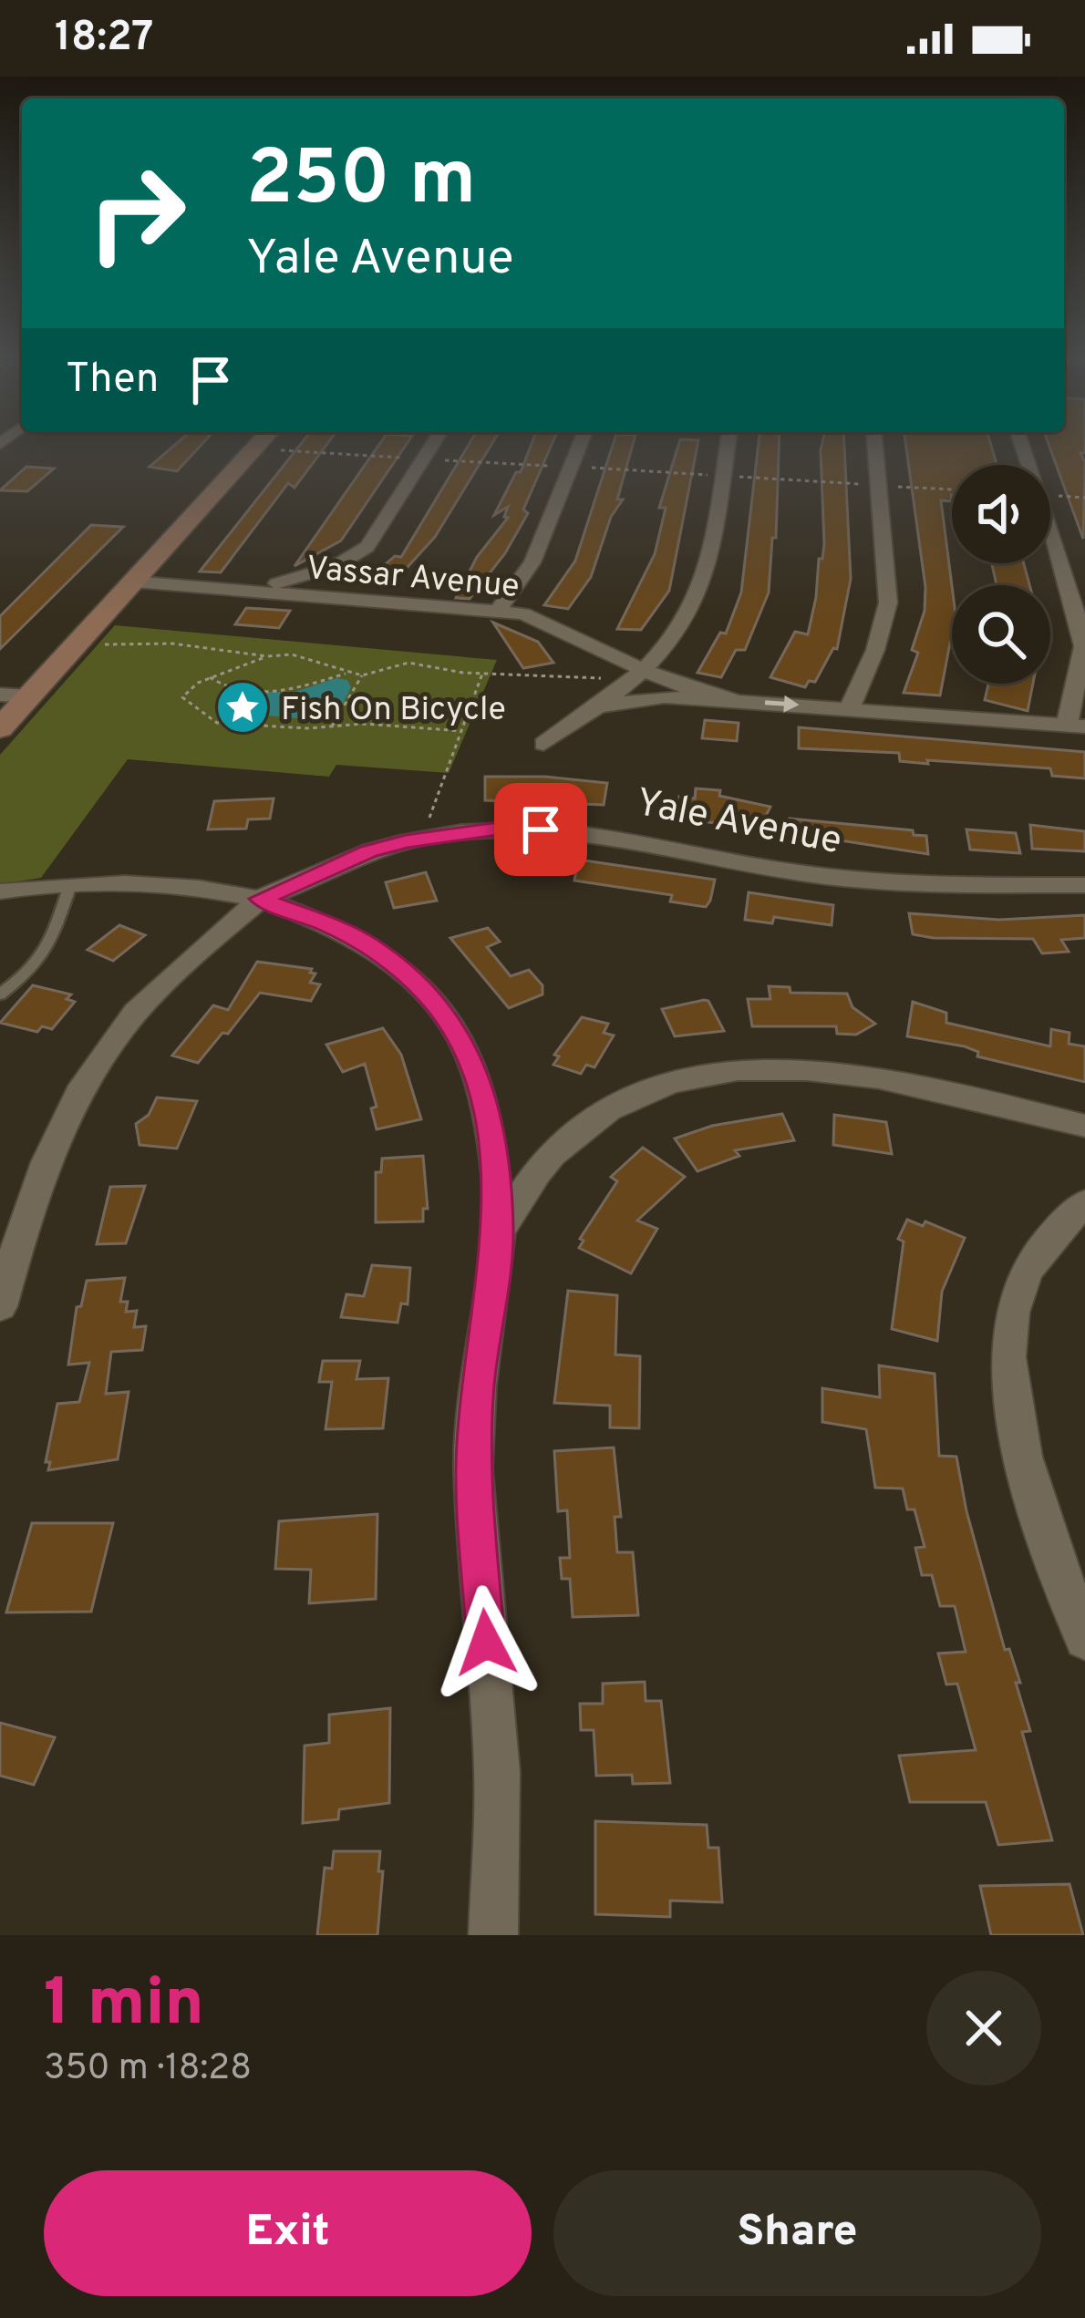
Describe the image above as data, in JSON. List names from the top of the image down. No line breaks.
{"streets":{"street":["Vassar Avenue","Yale Avenue"]},"places":{"place":["Fish On Bicycle"]},"page":{"status":"18:27","turn":["250 m","Yale Avenue"],"then":"Then","heading":["1 min","350 m · 18:28"],"buttons":["Exit","Share"]}}
